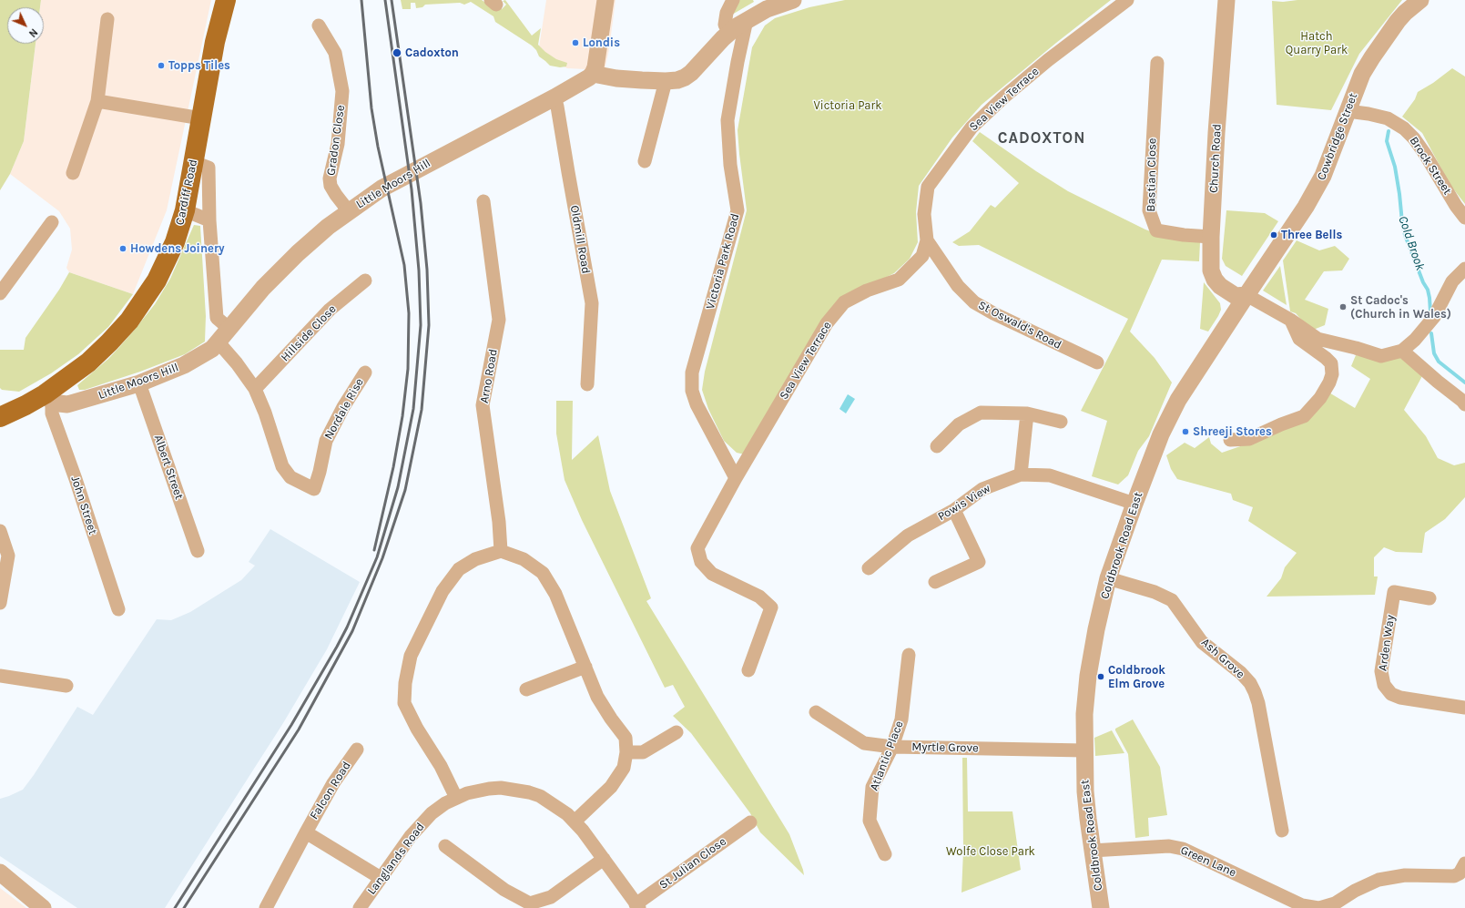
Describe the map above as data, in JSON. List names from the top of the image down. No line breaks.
{"streets":{"main road":["Cardiff Road"],"street":["Sea View Terrace","Cowbridge Street","Gradon Close","Church Road","Brock Street","Bastian Close","Little Moors Hill","Oldmill Road","Victoria Park Road","St Oswald's Road","Hillside Close","Arno Road","Nordale Rise","Albert Street","Powis View","John Street","Coldbrook Road East","Arden Way","Ash Grove","Myrtle Grove","Atlantic Place","Falcon Road","Langlands Road","Green Lane","St Julian Close"]},"crossings":[["Sea View Terrace","Victoria Park Road"],["Sea View Terrace","St Oswald's Road"],["Cowbridge Street","Church Road"],["Cowbridge Street","Brock Street"],["Cowbridge Street","Coldbrook Road East"],["Gradon Close","Little Moors Hill"],["Church Road","Bastian Close"],["Church Road","Coldbrook Road East"],["Little Moors Hill","Cardiff Road"],["Little Moors Hill","Oldmill Road"],["Little Moors Hill","Albert Street"],["Little Moors Hill","John Street"],["Cardiff Road","John Street"],["Hillside Close","Nordale Rise"],["Powis View","Coldbrook Road East"],["Coldbrook Road East","Ash Grove"],["Coldbrook Road East","Myrtle Grove"],["Coldbrook Road East","Green Lane"],["Myrtle Grove","Atlantic Place"],["Falcon Road","Langlands Road"],["Langlands Road","St Julian Close"]],"districts":["CADOXTON"],"water":["Cold Brook"],"parks":["Hatch Quarry Park","Victoria Park","Wolfe Close Park"],"places":["Londis","Cadoxton","Topps Tiles","Three Bells","Howdens Joinery","St Cadoc's (Church in Wales)","Shreeji Stores","Coldbrook Elm Grove"],"north":"bottom right"}
